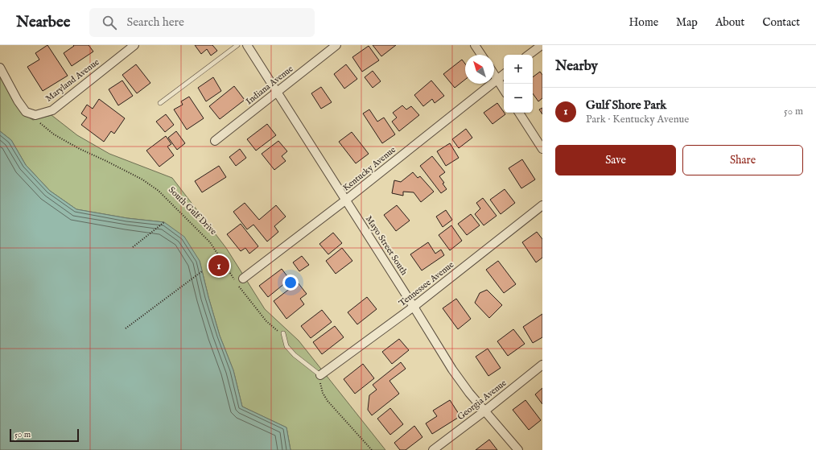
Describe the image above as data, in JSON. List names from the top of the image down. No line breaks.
{"streets":{"street":["Maryland Avenue","Indiana Avenue","Kentucky Avenue","Mayo Street South","Tennessee Avenue","Georgia Avenue"],"path":["South Gulf Drive"]},"crossings":[["Maryland Avenue","South Gulf Drive"],["Indiana Avenue","Mayo Street South"],["Kentucky Avenue","Mayo Street South"],["Mayo Street South","Tennessee Avenue"],["Mayo Street South","Georgia Avenue"]],"scale_bar":"50 m","north":"top left","page":{"header":"Nearbee","search":"Search here","nav":["Home","Map","About","Contact"],"heading":"Nearby","map_buttons":["+","−"],"list":[{"mark":"1","name":"Gulf Shore Park","note":"Park · Kentucky Avenue","value":"50 m"}],"buttons":["Save","Share"],"pins":"1","scale":"50 m"}}
